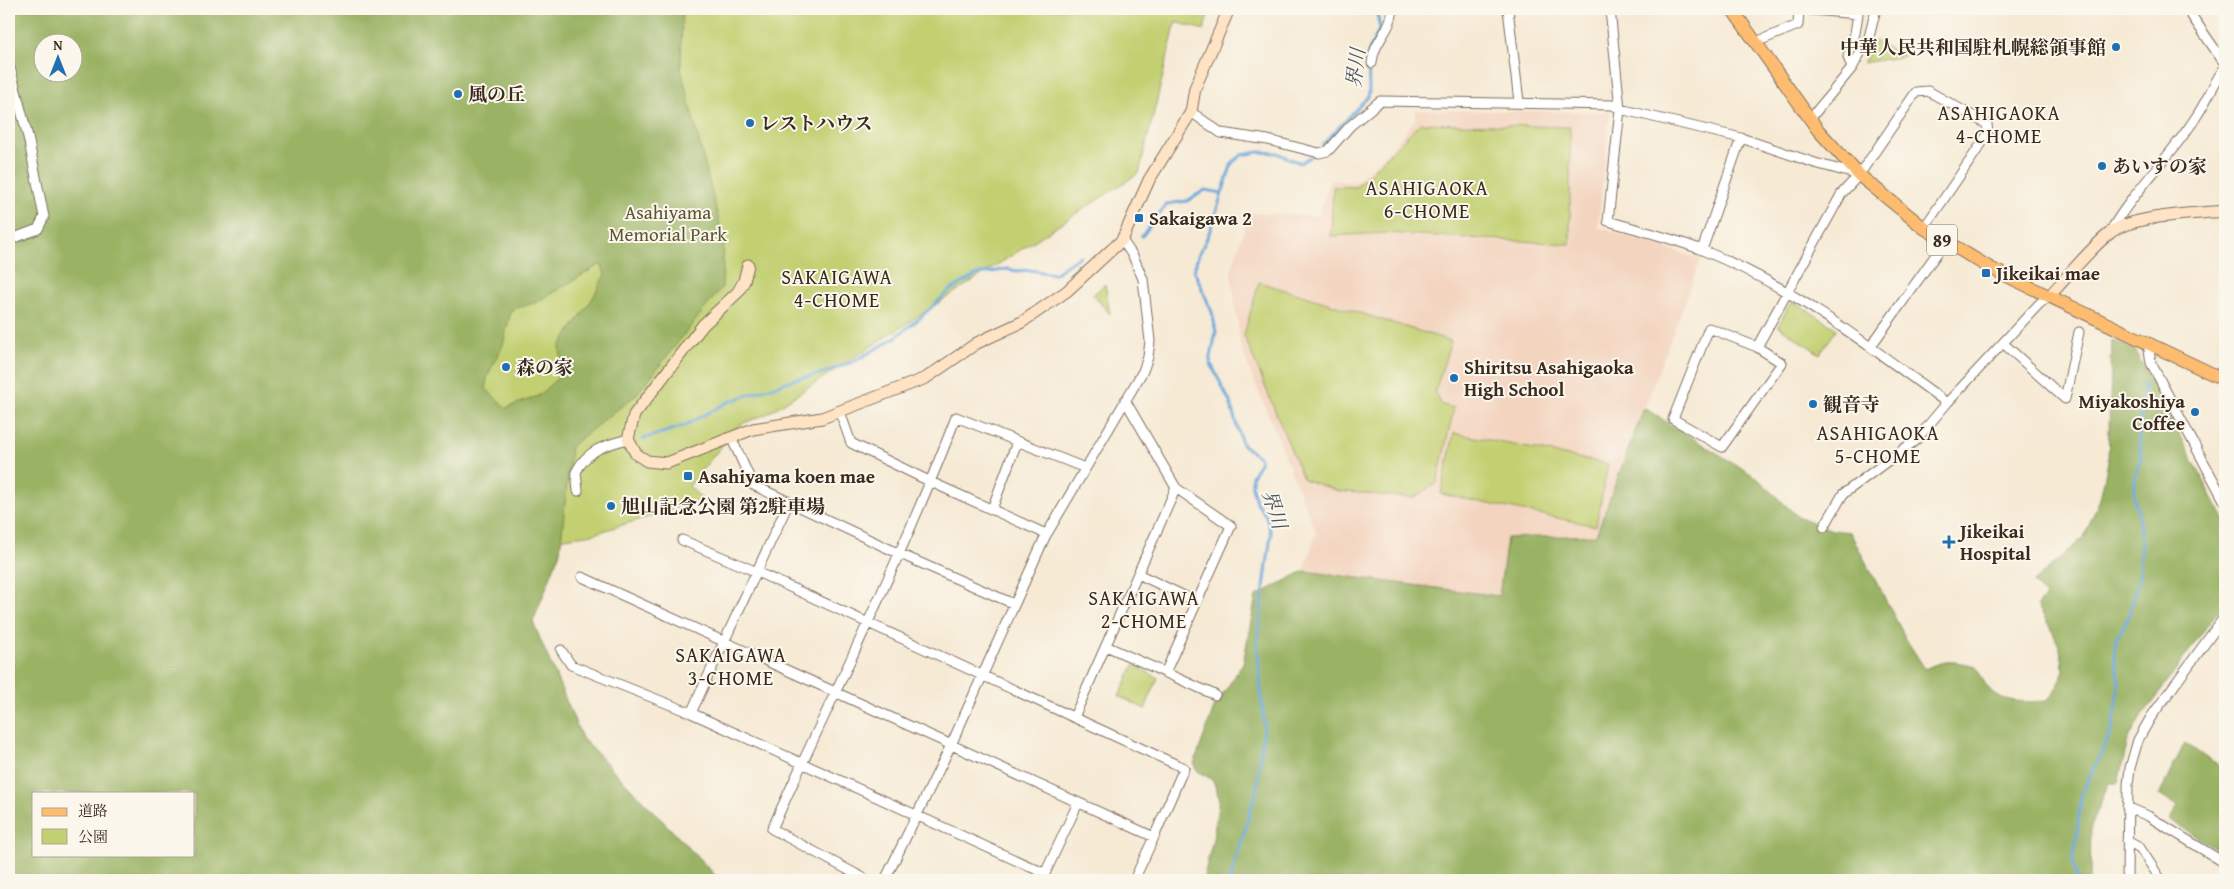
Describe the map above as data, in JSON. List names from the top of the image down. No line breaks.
{"streets":{"main road":["89"]},"districts":["ASAHIGAOKA 4-CHOME","ASAHIGAOKA 6-CHOME","SAKAIGAWA 4-CHOME","ASAHIGAOKA 5-CHOME","SAKAIGAWA 2-CHOME","SAKAIGAWA 3-CHOME"],"water":["界川"],"parks":["Asahiyama Memorial Park"],"places":{"other":["中華人民共和国駐札幌総領事館","風の丘","レストハウス","あいすの家","森の家","Shiritsu Asahigaoka High School","観音寺","Miyakoshiya Coffee","旭山記念公園 第2駐車場"],"transit":["Sakaigawa 2","Jikeikai mae","Asahiyama koen mae"],"health":["Jikeikai Hospital"]},"legend":["道路","公園"],"north":"top"}
